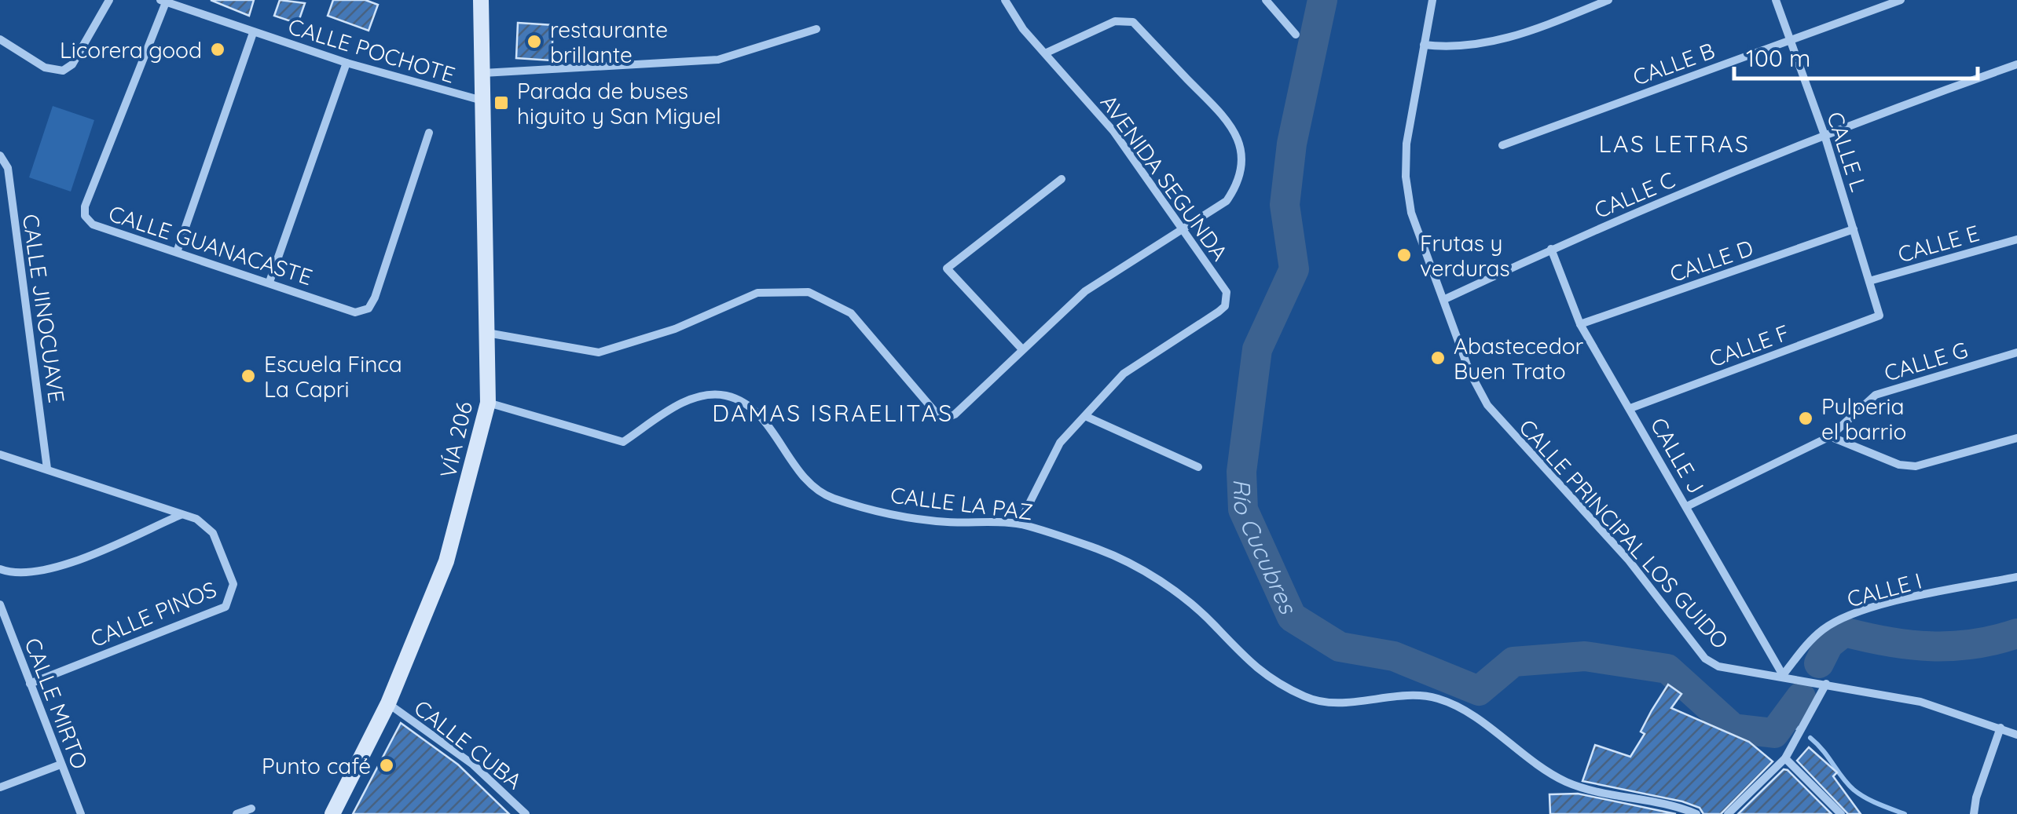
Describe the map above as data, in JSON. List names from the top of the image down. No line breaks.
{"streets":{"main road":["VÍA 206"],"street":["CALLE POCHOTE","CALLE B","CALLE L","AVENIDA SEGUNDA","CALLE C","CALLE E","CALLE GUANACASTE","CALLE D","CALLE JINOCUAVE","CALLE F","CALLE G","CALLE J","CALLE LA PAZ","CALLE PRINCIPAL LOS GUIDO","CALLE I","CALLE PINOS","CALLE MIRTO","CALLE CUBA"]},"crossings":[["CALLE POCHOTE","CALLE GUANACASTE"],["CALLE POCHOTE","VÍA 206"],["CALLE B","CALLE L"],["CALLE L","CALLE C"],["CALLE L","CALLE E"],["CALLE L","CALLE D"],["CALLE L","CALLE F"],["CALLE C","CALLE J"],["CALLE C","CALLE PRINCIPAL LOS GUIDO"],["CALLE D","CALLE J"],["CALLE JINOCUAVE","CALLE PINOS"],["CALLE F","CALLE J"],["CALLE G","CALLE J"],["VÍA 206","CALLE LA PAZ"],["VÍA 206","CALLE CUBA"],["CALLE J","CALLE PRINCIPAL LOS GUIDO"],["CALLE J","CALLE I"],["CALLE PRINCIPAL LOS GUIDO","CALLE I"],["CALLE PINOS","CALLE MIRTO"]],"districts":["LAS LETRAS","DAMAS ISRAELITAS"],"water":["Río Cucubres"],"places":{"other":["restaurante brillante","Licorera good","Frutas y verduras","Abastecedor Buen Trato","Escuela Finca La Capri","Pulperia el barrio","Punto café"],"transit":["Parada de buses higuito y San Miguel"]},"scale_bar":"100 m"}
